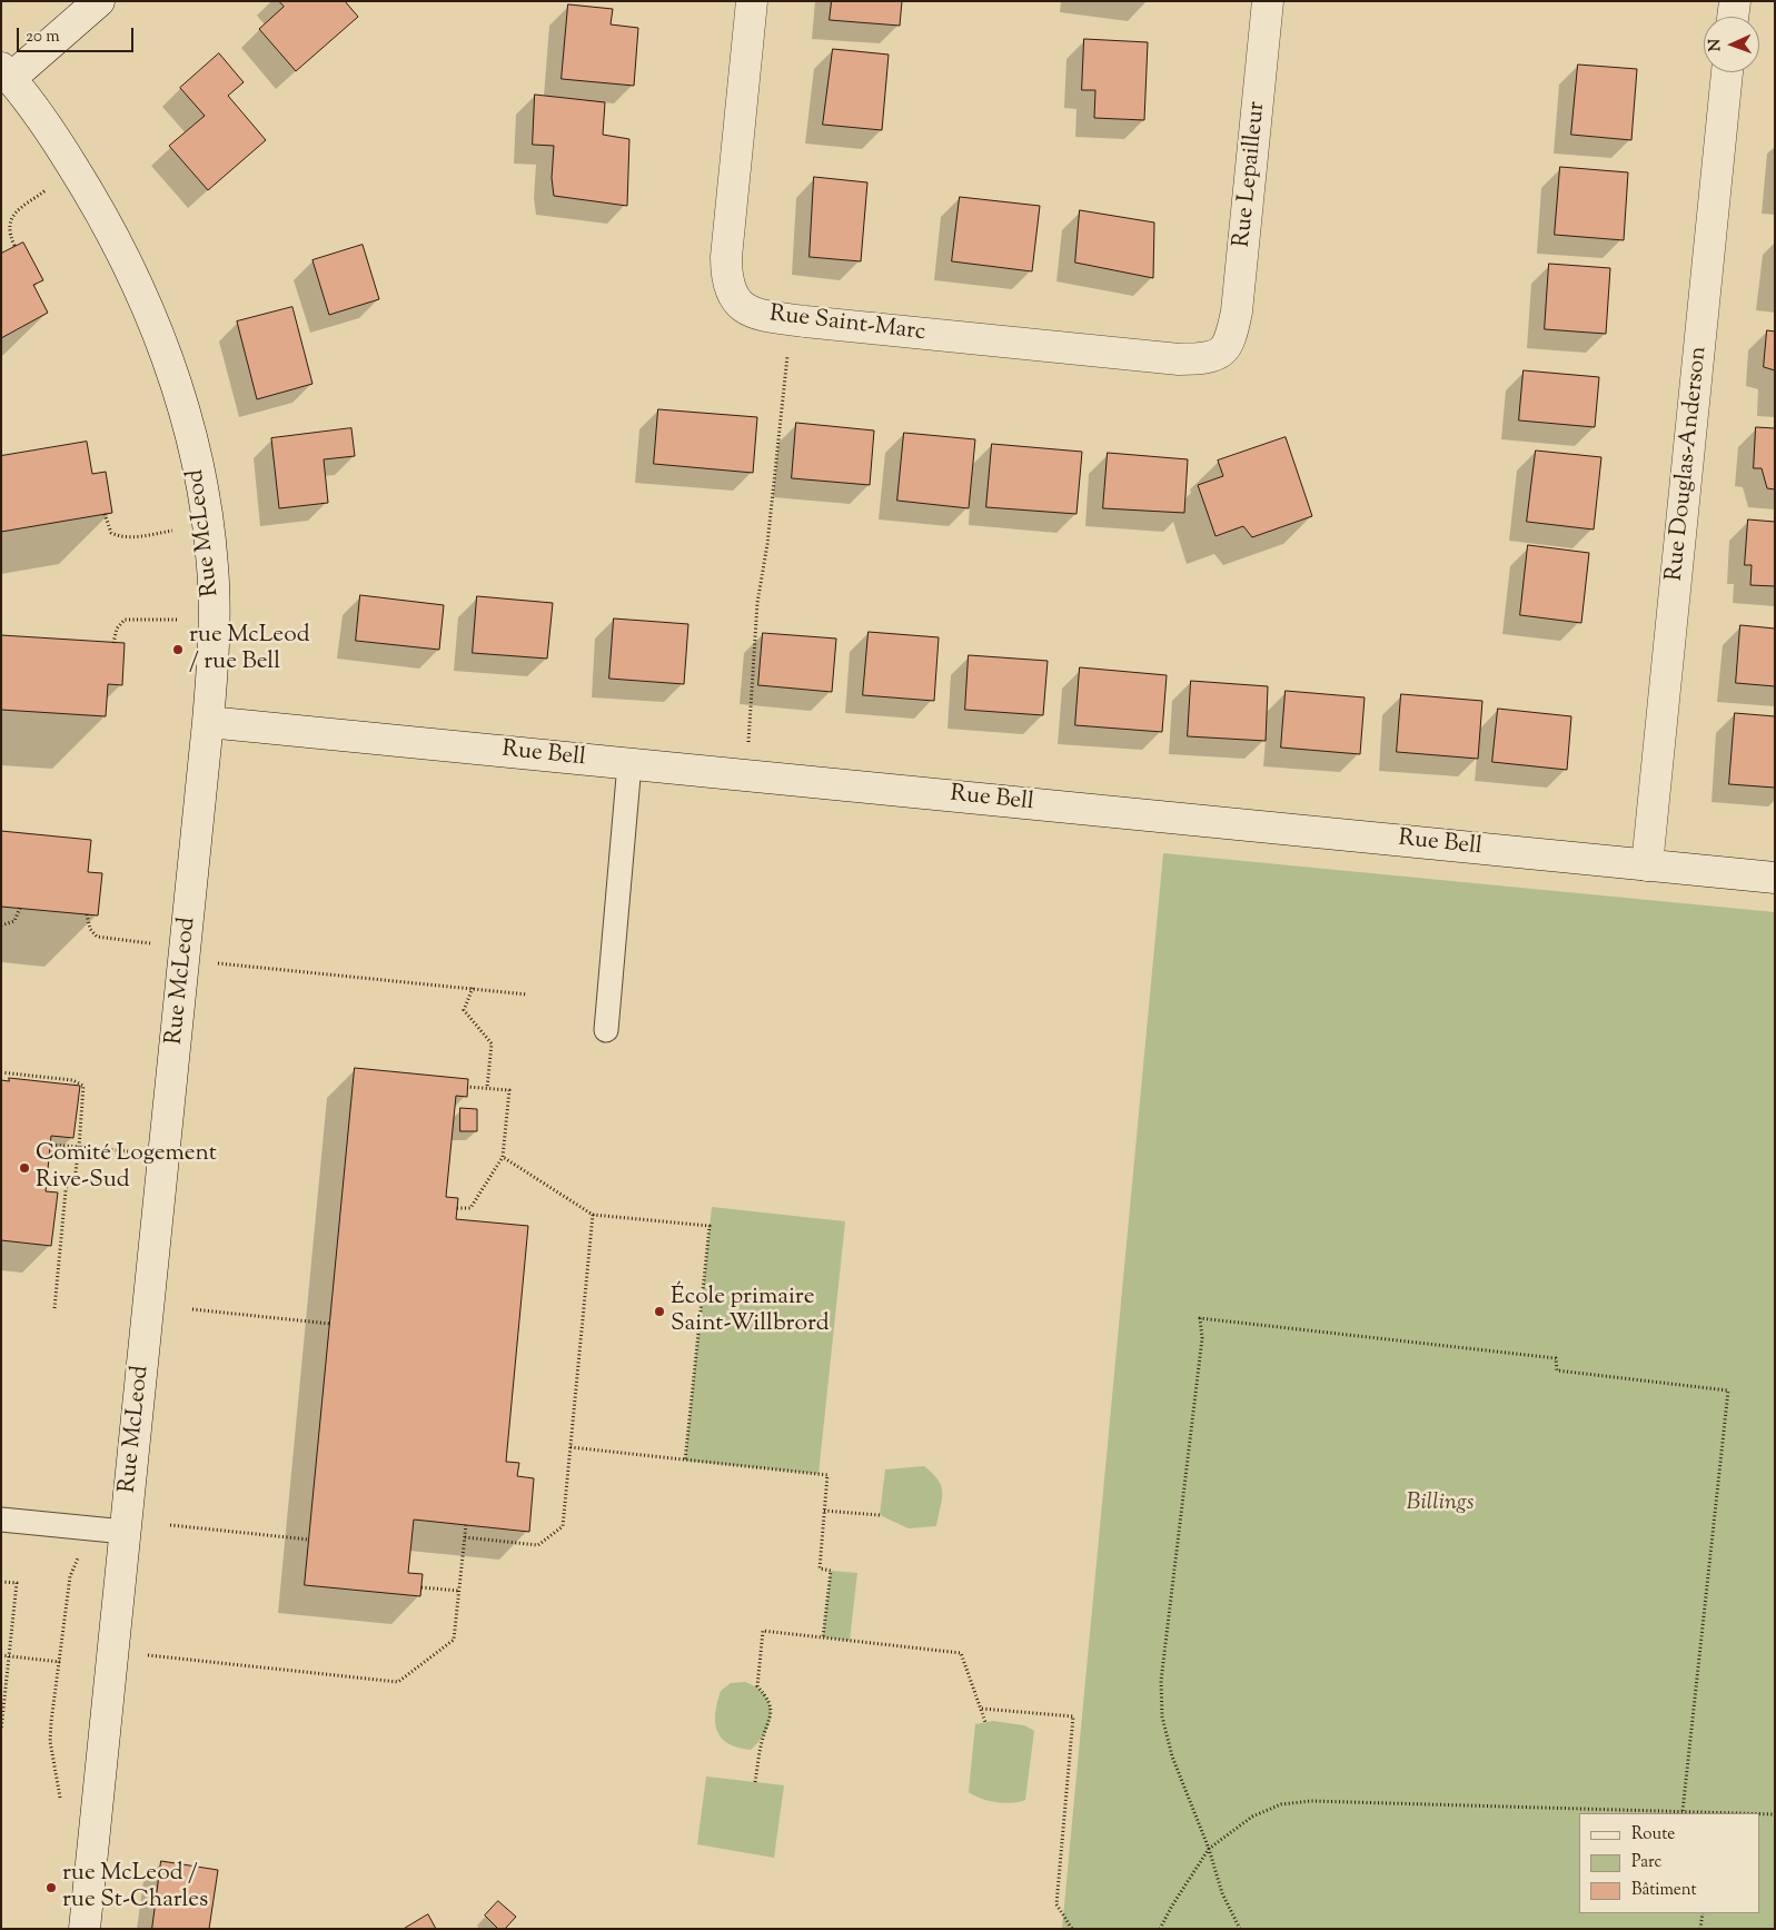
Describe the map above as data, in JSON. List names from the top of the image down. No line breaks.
{"streets":{"street":["Rue Lepailleur","Rue Saint-Marc","Rue Douglas-Anderson","Rue McLeod","Rue Bell"]},"crossings":[["Rue Lepailleur","Rue Saint-Marc"],["Rue Douglas-Anderson","Rue Bell"],["Rue McLeod","Rue Bell"]],"parks":["Billings"],"places":["rue McLeod / rue Bell","Comité Logement Rive-Sud","École primaire Saint-Willbrord","rue McLeod / rue St-Charles"],"legend":["Route","Parc","Bâtiment"],"scale_bar":"20 m","north":"left"}
